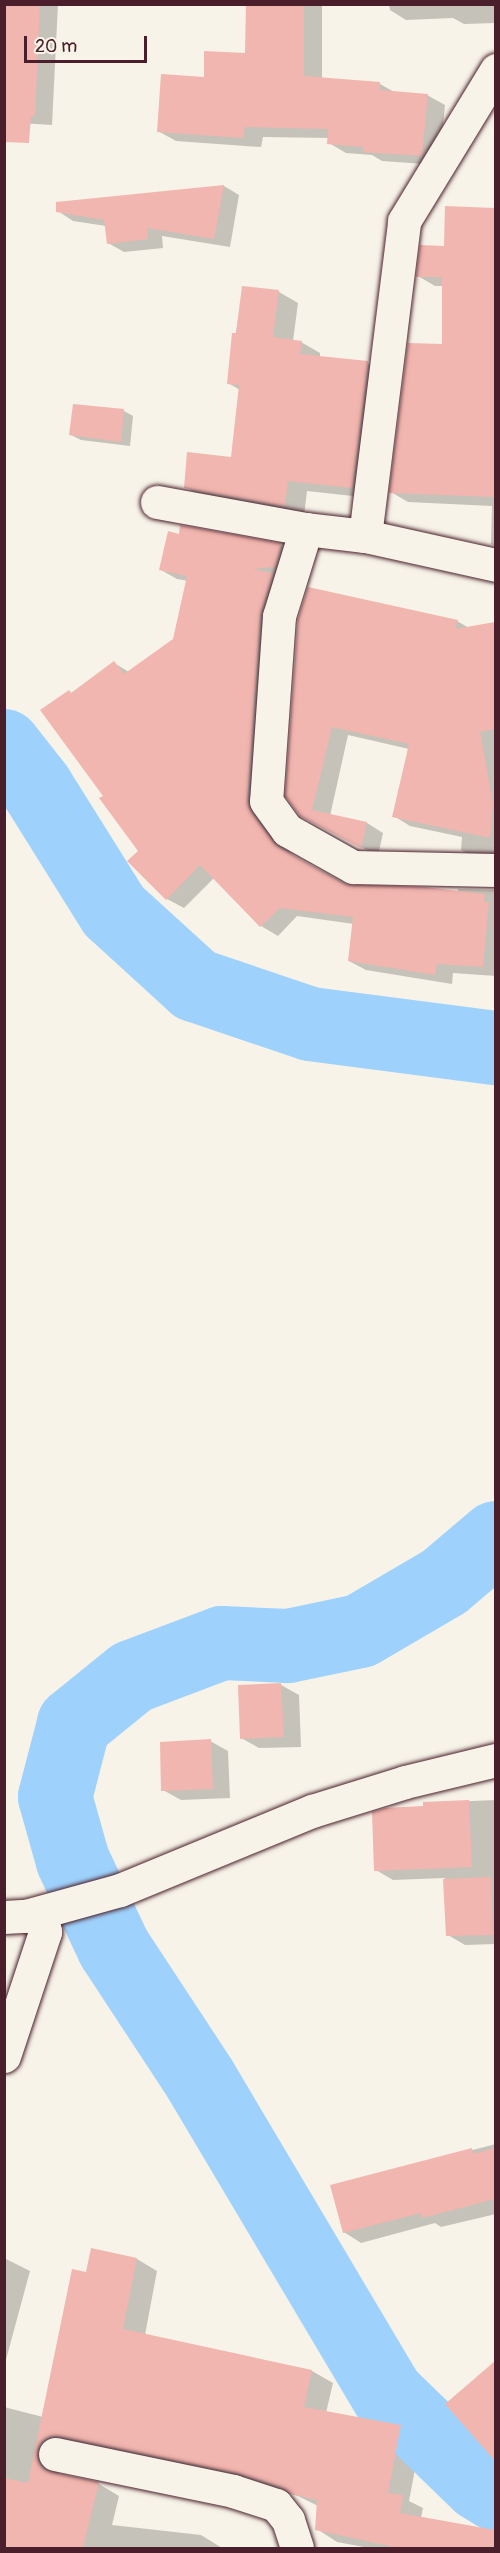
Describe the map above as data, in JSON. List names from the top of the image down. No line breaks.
{"scale_bar":"20 m"}
